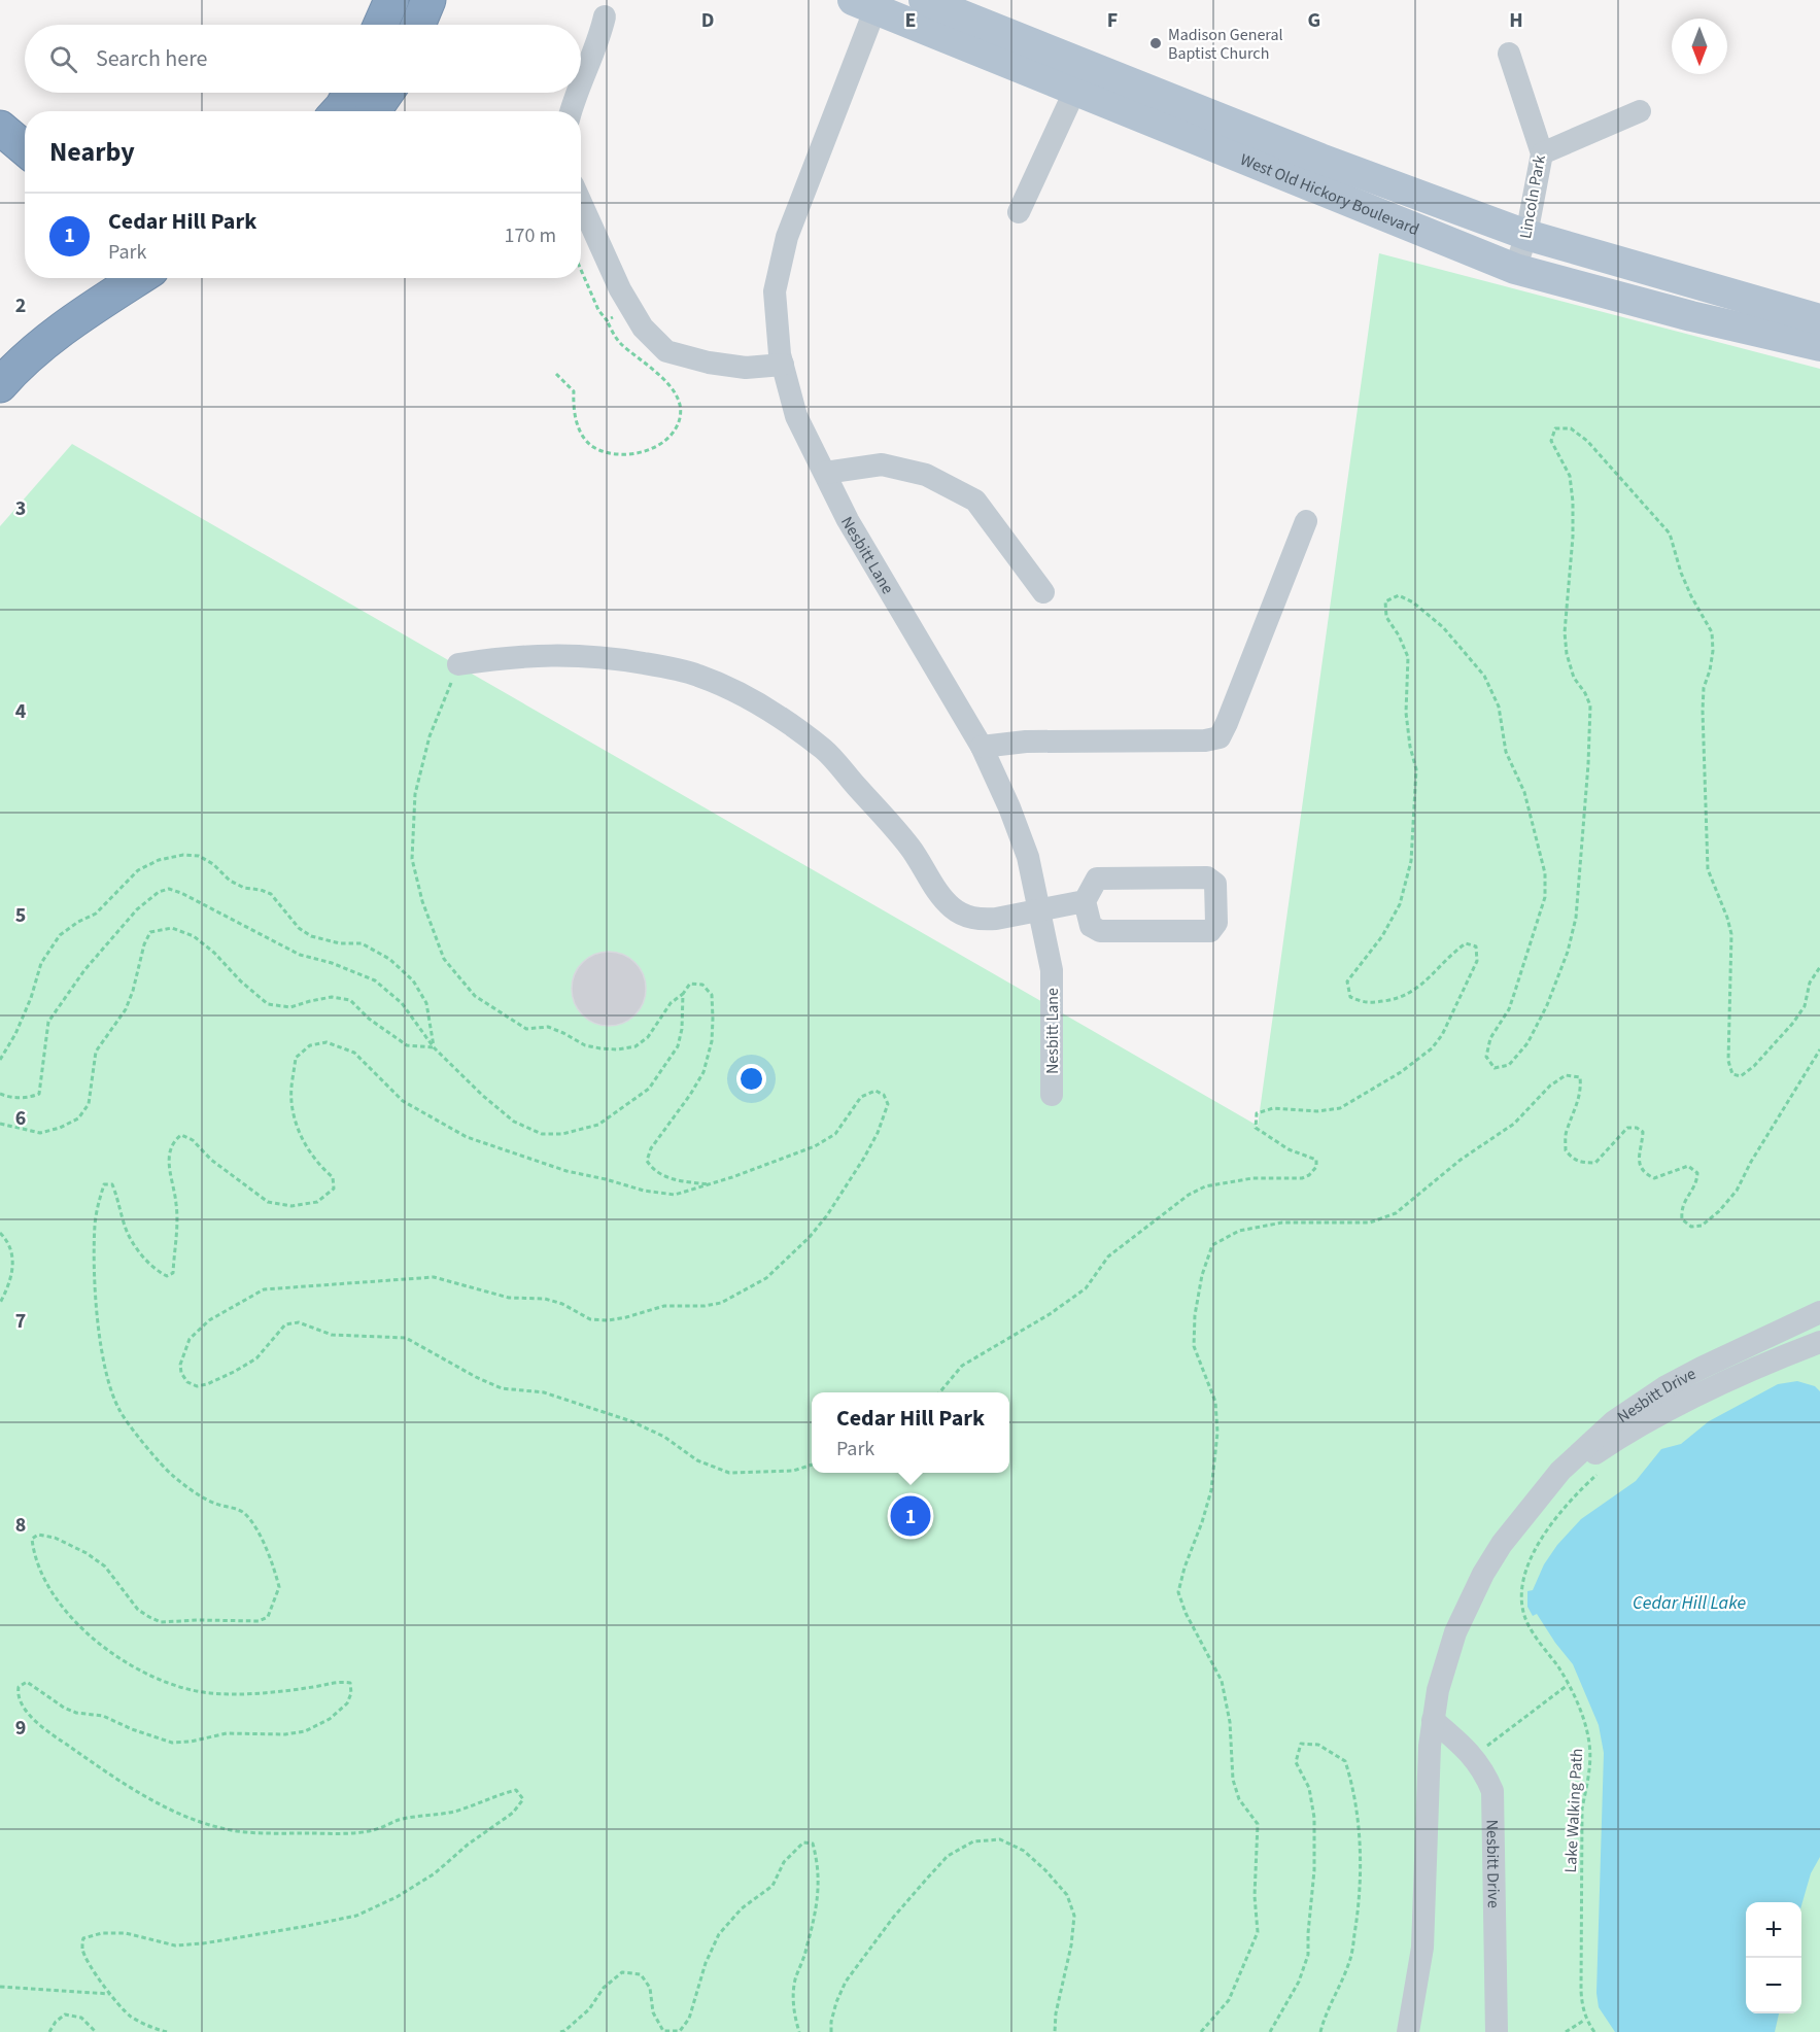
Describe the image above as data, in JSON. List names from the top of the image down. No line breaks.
{"streets":{"main road":["West Old Hickory Boulevard"],"street":["Lincoln Park","Nesbitt Lane","Nesbitt Drive"],"path":["Lake Walking Path"]},"crossings":[["West Old Hickory Boulevard","Lincoln Park"],["West Old Hickory Boulevard","Nesbitt Lane"]],"water":["Cedar Hill Lake"],"places":["Madison General Baptist Church"],"north":"bottom","page":{"search":"Search here","heading":"Nearby","list":[{"mark":"1","name":"Cedar Hill Park","note":"Park","value":"170 m"}],"popup":["Cedar Hill Park","Park"],"pins":"1","map_buttons":["+","−"]},"grid":{"columns":["D","E","F","G","H"],"rows":["2","3","4","5","6","7","8","9"]}}
